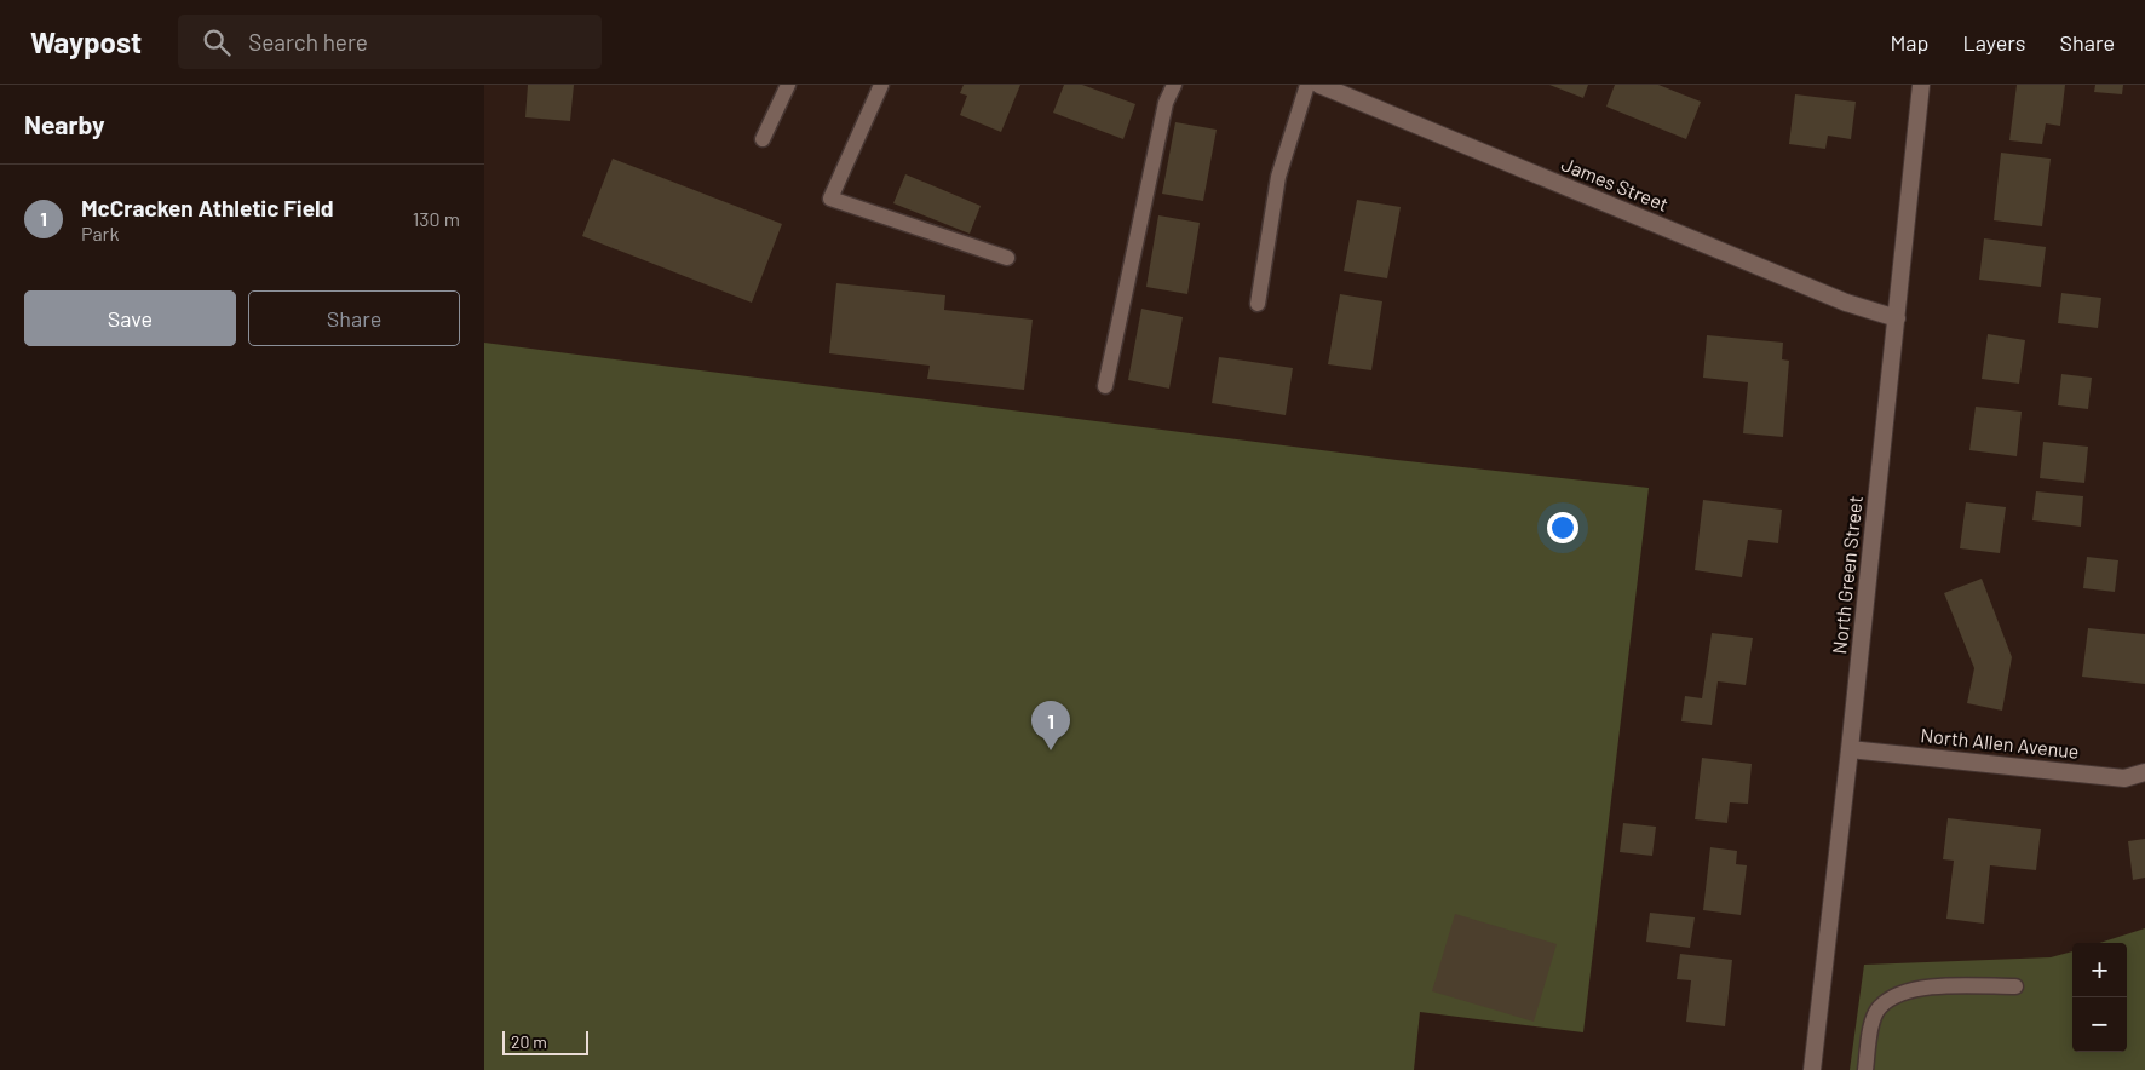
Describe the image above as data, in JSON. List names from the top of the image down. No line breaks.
{"streets":{"street":["James Street","North Green Street","North Allen Avenue"]},"crossings":[["James Street","North Green Street"],["North Green Street","North Allen Avenue"]],"scale_bar":"20 m","page":{"header":"Waypost","search":"Search here","nav":["Map","Layers","Share"],"heading":"Nearby","list":[{"mark":"1","name":"McCracken Athletic Field","note":"Park","value":"130 m"}],"buttons":["Save","Share"],"pins":"1","map_buttons":["+","−"],"scale":"20 m"}}
